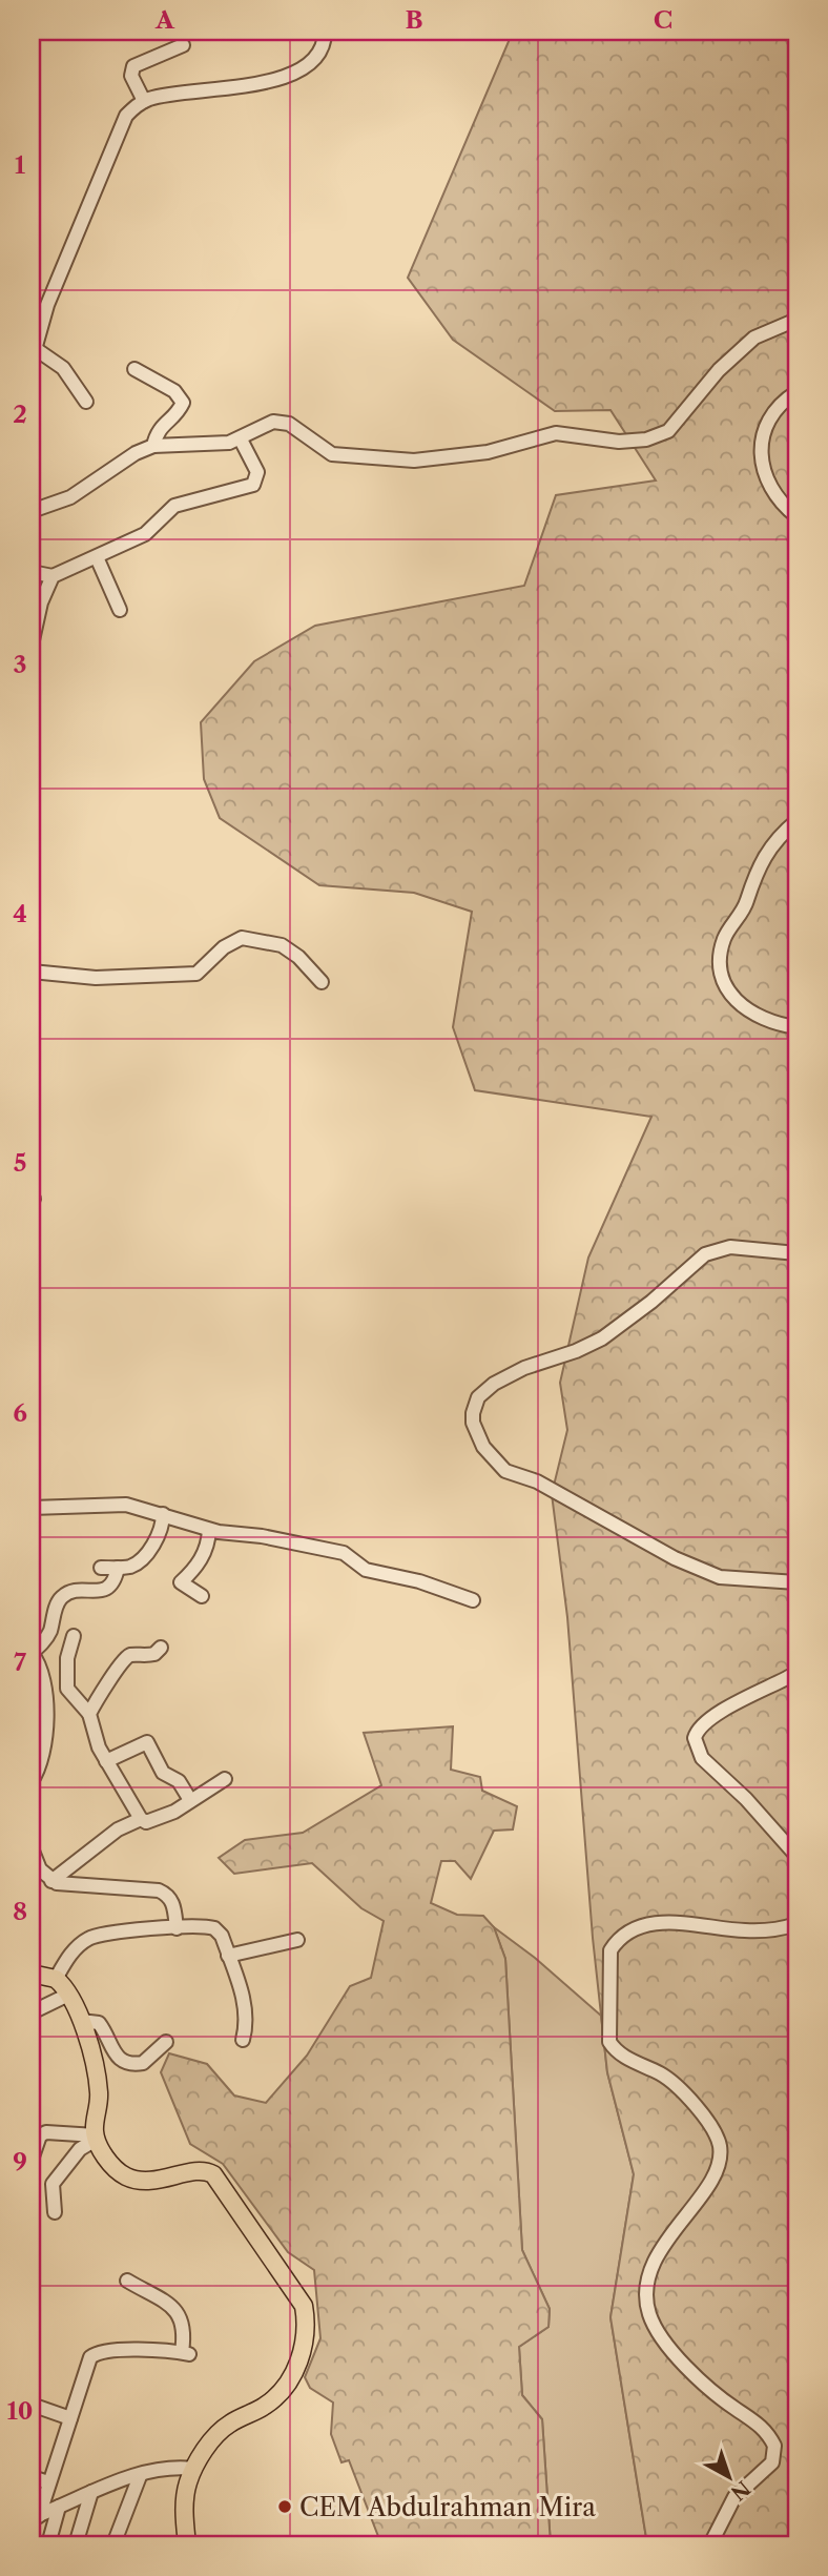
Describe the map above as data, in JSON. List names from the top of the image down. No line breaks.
{"places":["CEM Abdulrahman Mira"],"north":"bottom right","grid":{"columns":["A","B","C"],"rows":["1","2","3","4","5","6","7","8","9","10"]}}
